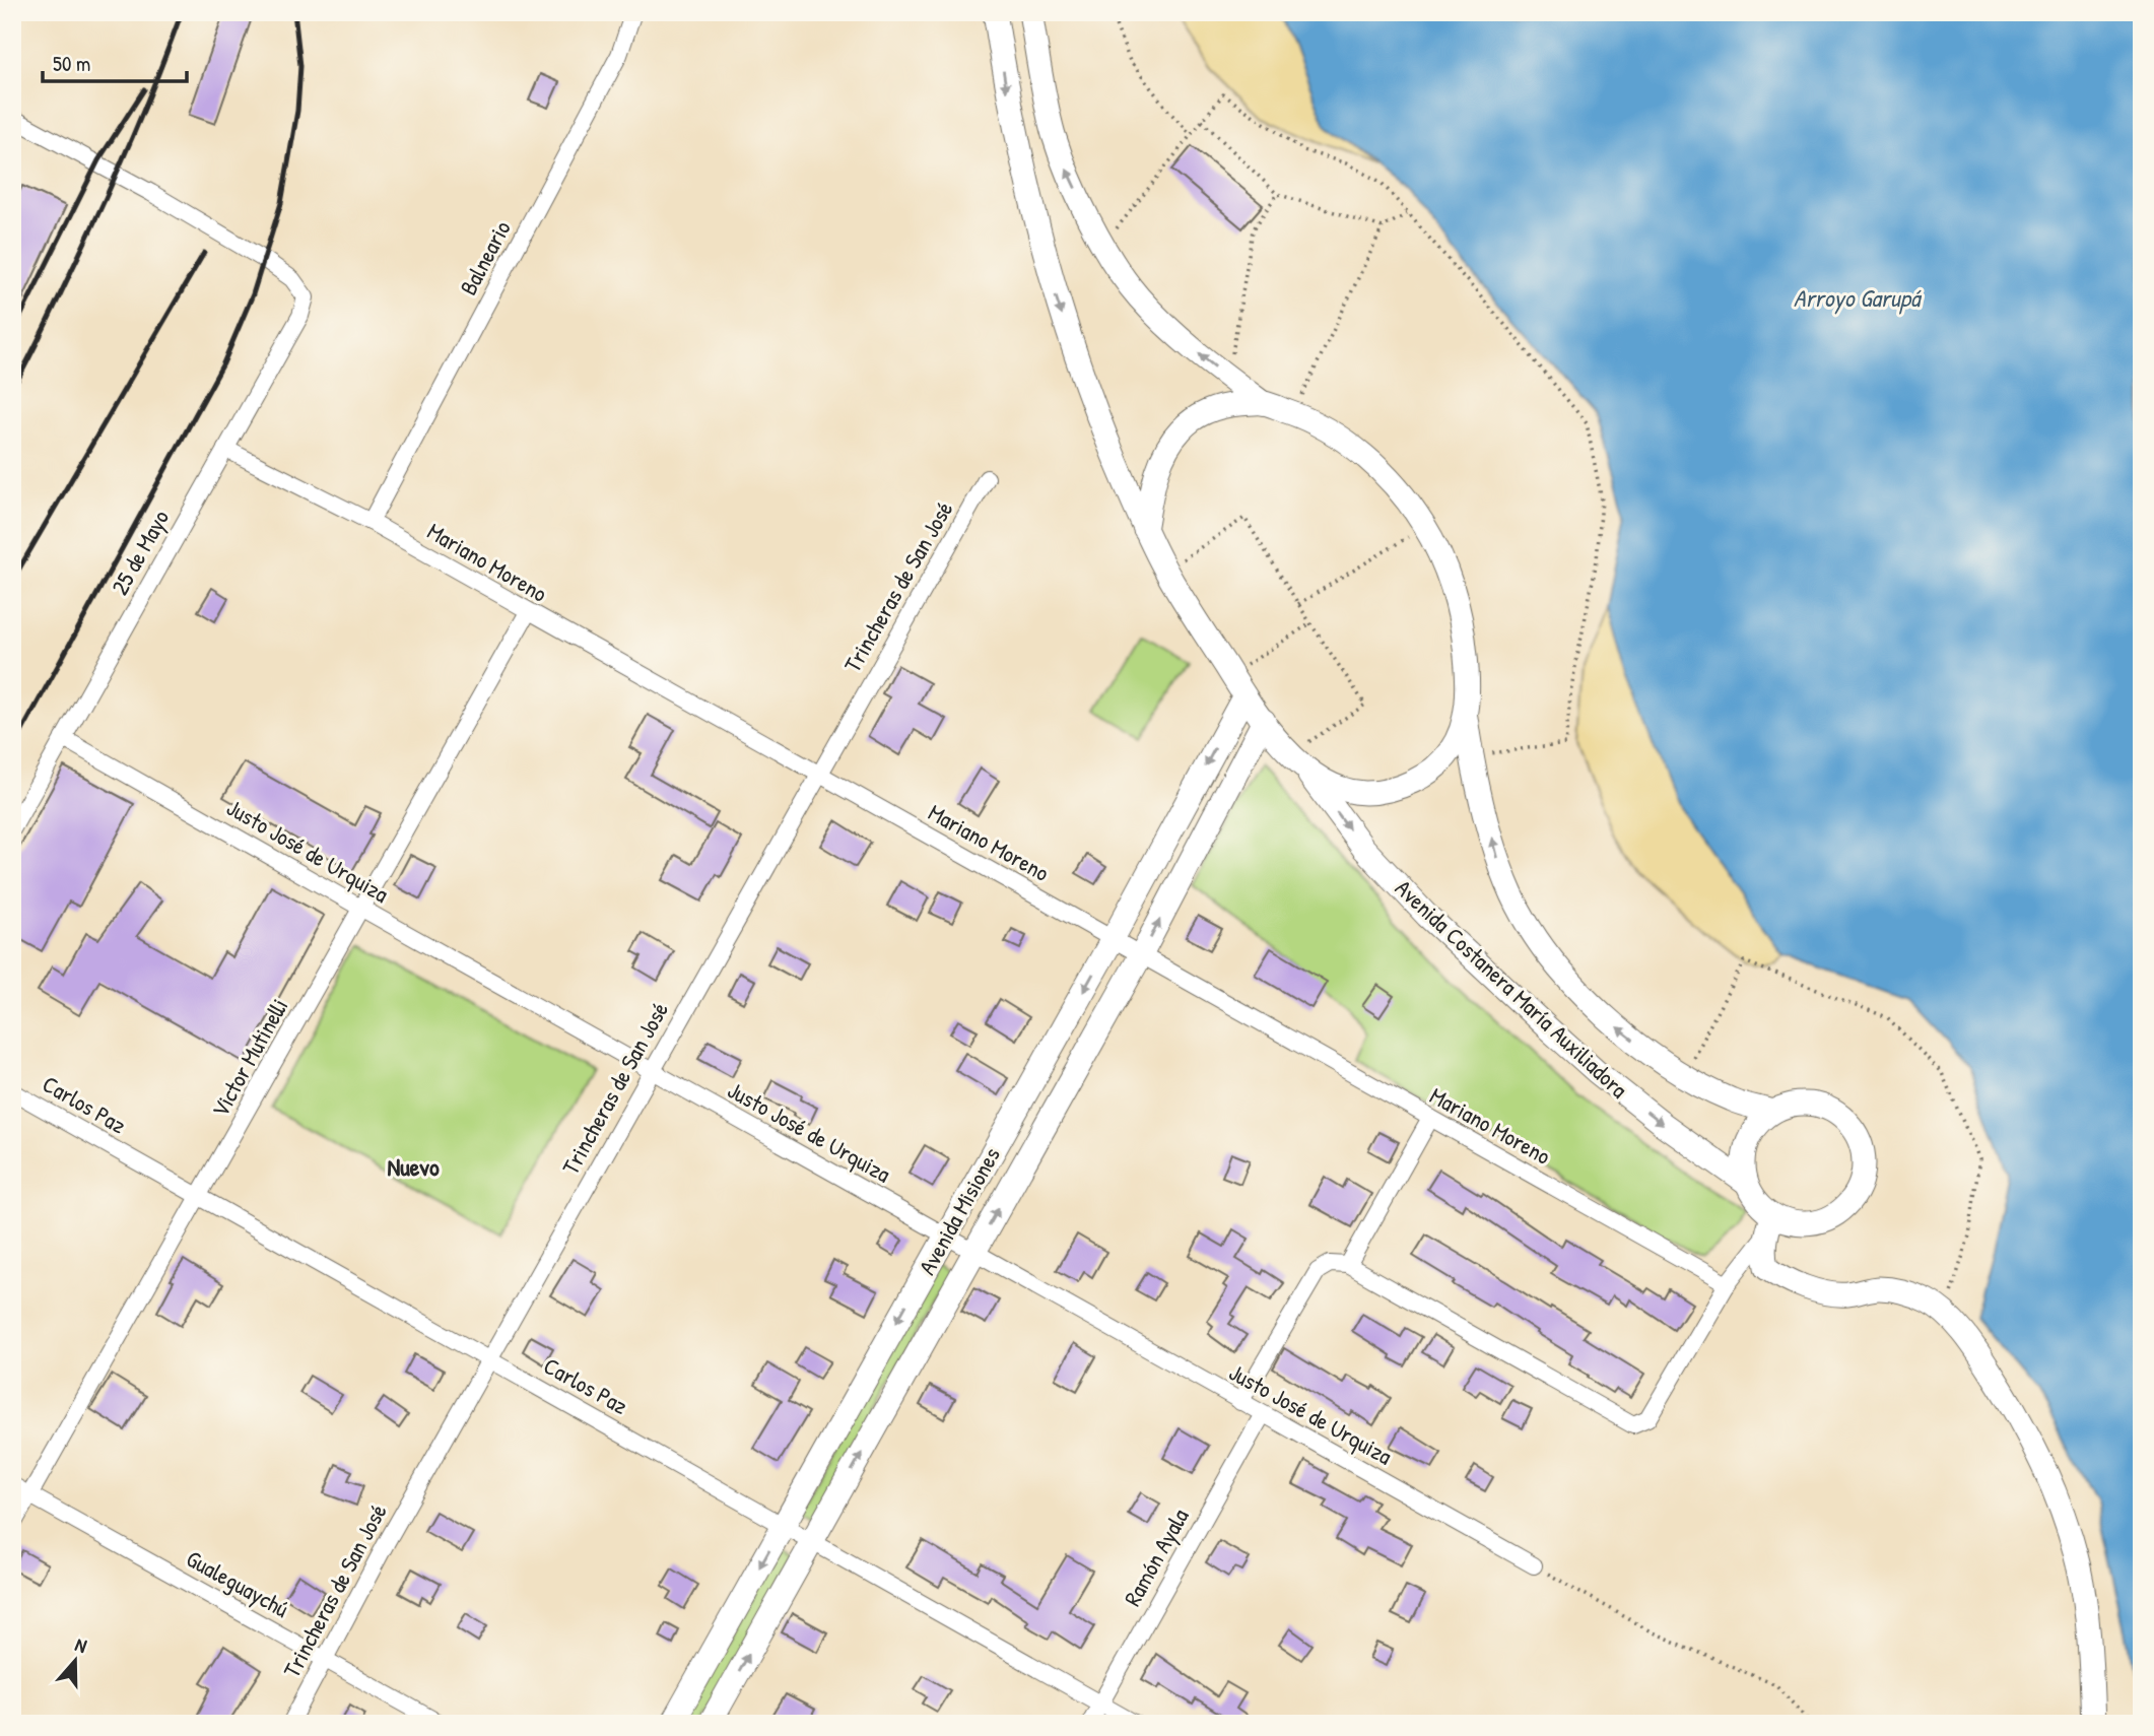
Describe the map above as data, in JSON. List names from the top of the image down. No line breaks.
{"streets":{"main road":["Avenida Costanera María Auxiliadora","Avenida Misiones"],"street":["Balneario","25 de Mayo","Mariano Moreno","Trincheras de San José","Justo José de Urquiza","Victor Mutinelli","Carlos Paz","Ramón Ayala","Gualeguaychú"]},"crossings":[["Balneario","Mariano Moreno"],["25 de Mayo","Mariano Moreno"],["25 de Mayo","Justo José de Urquiza"],["Mariano Moreno","Trincheras de San José"],["Mariano Moreno","Victor Mutinelli"],["Mariano Moreno","Avenida Misiones"],["Trincheras de San José","Justo José de Urquiza"],["Trincheras de San José","Carlos Paz"],["Trincheras de San José","Gualeguaychú"],["Justo José de Urquiza","Victor Mutinelli"],["Justo José de Urquiza","Avenida Misiones"],["Justo José de Urquiza","Ramón Ayala"],["Avenida Costanera María Auxiliadora","Avenida Misiones"],["Victor Mutinelli","Carlos Paz"],["Victor Mutinelli","Gualeguaychú"],["Carlos Paz","Avenida Misiones"],["Carlos Paz","Ramón Ayala"]],"districts":["Nuevo"],"water":["Arroyo Garupá"],"scale_bar":"50 m","north":"top"}
